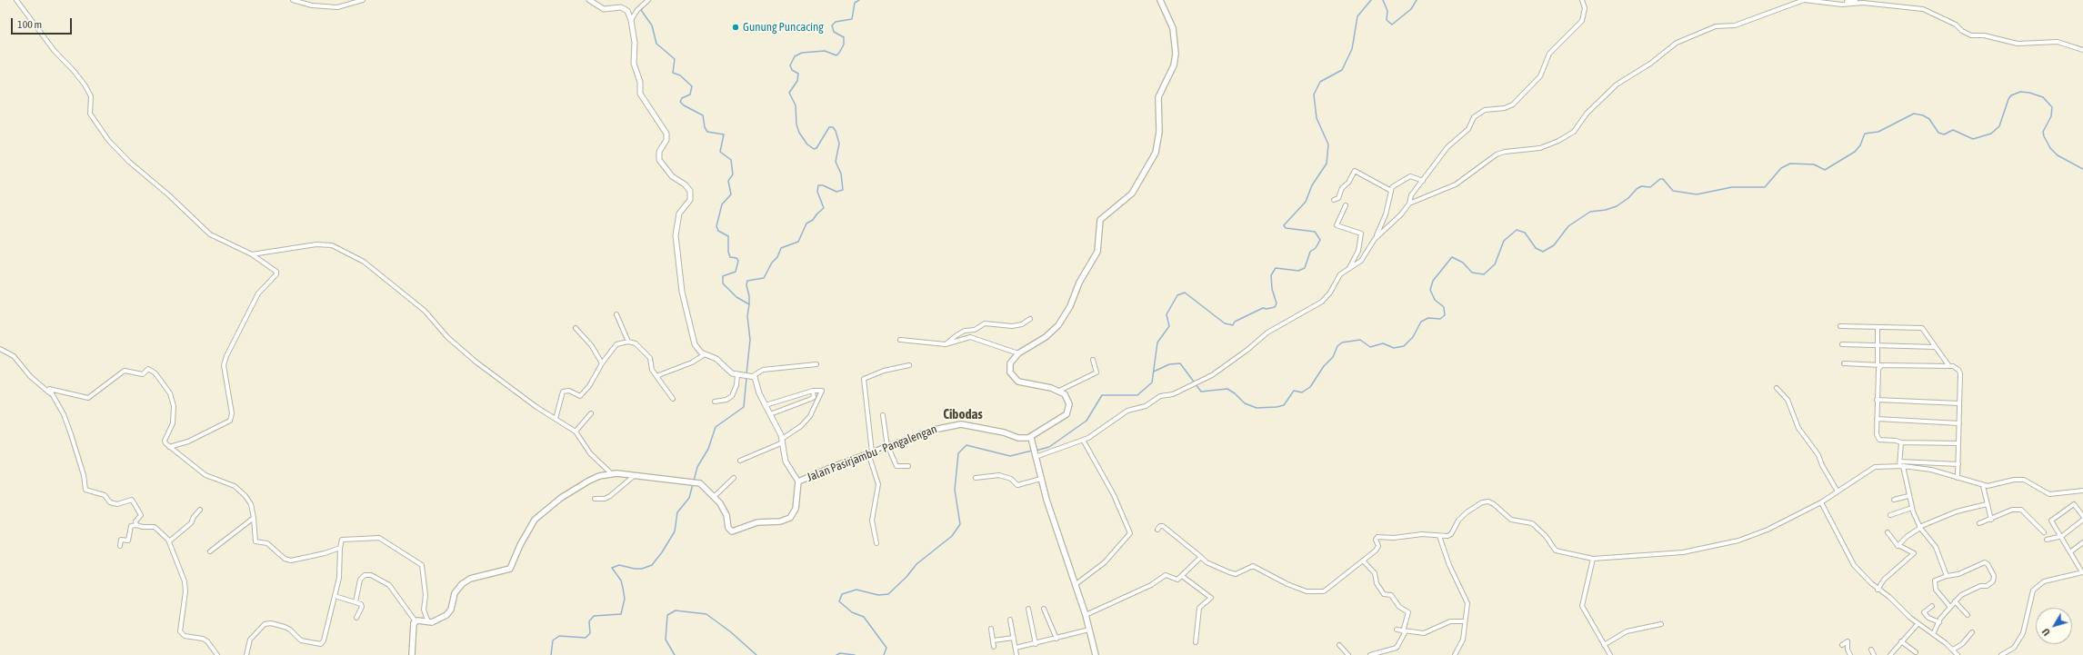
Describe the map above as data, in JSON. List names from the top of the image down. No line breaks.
{"streets":{"main road":["Jalan Pasirjambu - Pangalengan"]},"districts":["Cibodas"],"places":["Gunung Puncacing"],"scale_bar":"100 m","north":"bottom left"}
